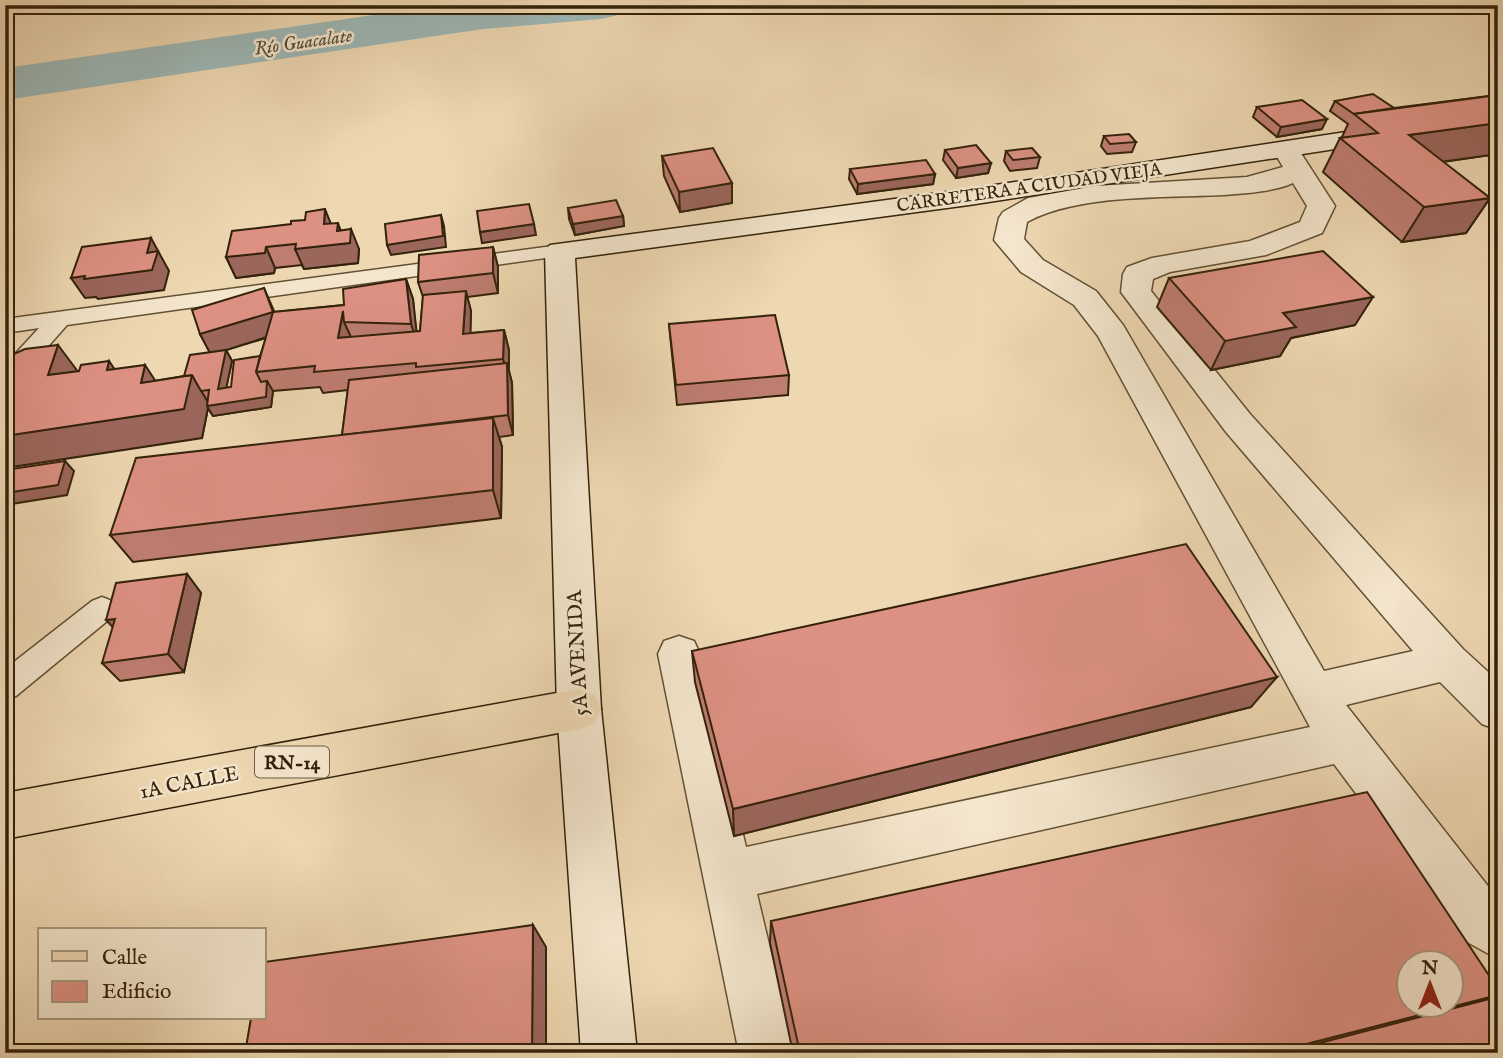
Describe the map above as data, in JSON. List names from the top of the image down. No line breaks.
{"streets":{"main road":["RN-14","1A CALLE"],"street":["CARRETERA A CIUDAD VIEJA","5A AVENIDA"]},"crossings":[["CARRETERA A CIUDAD VIEJA","5A AVENIDA"],["5A AVENIDA","1A CALLE"]],"water":["Río Guacalate"],"legend":["Calle","Edificio"],"north":"top"}
